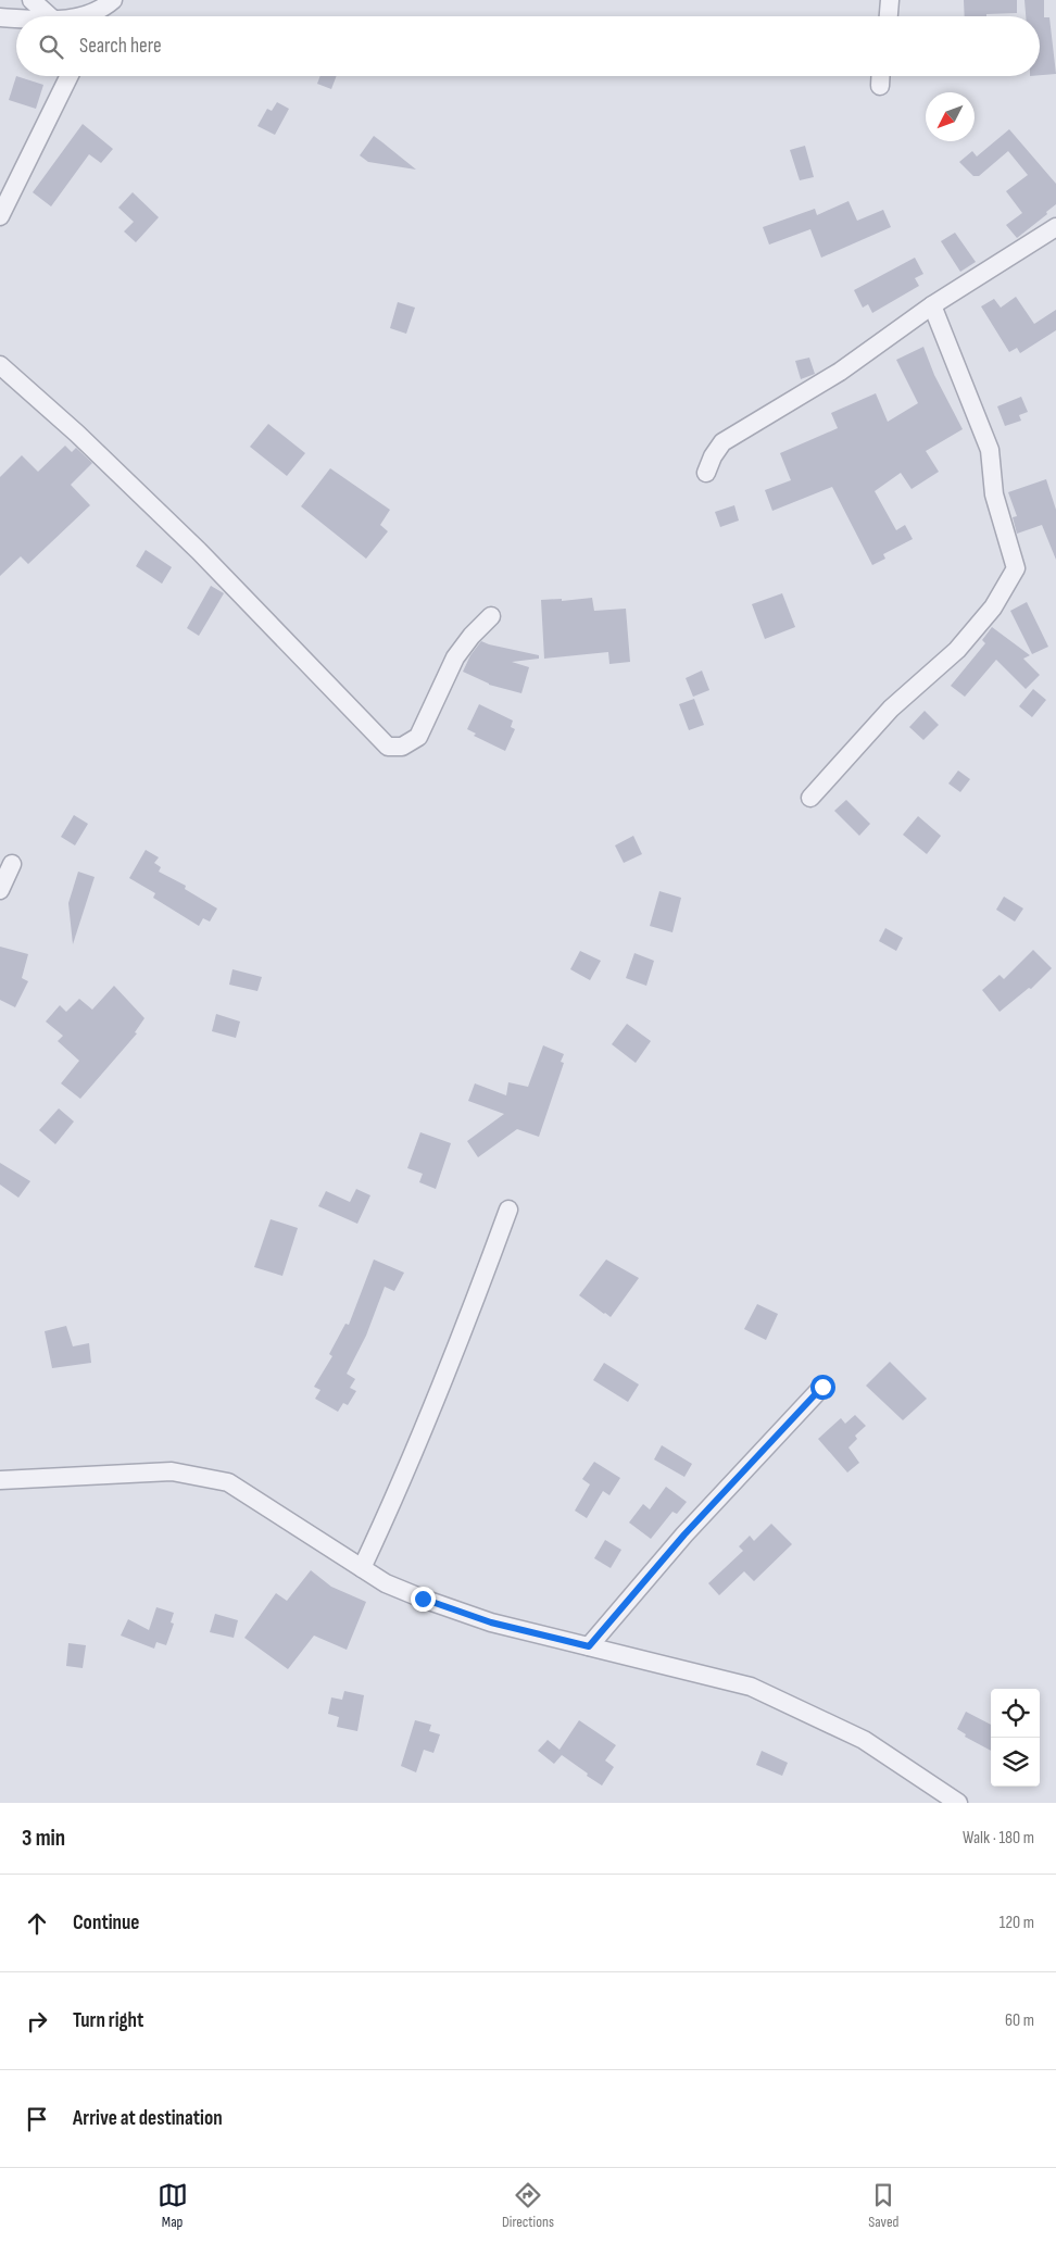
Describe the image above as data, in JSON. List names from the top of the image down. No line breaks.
{"north":"bottom left","page":{"search":"Search here","heading":["3 min","Walk · 180 m"],"list":[["Continue","120 m"],["Turn right","60 m"],"Arrive at destination"],"nav":["Map","Directions","Saved"]}}
